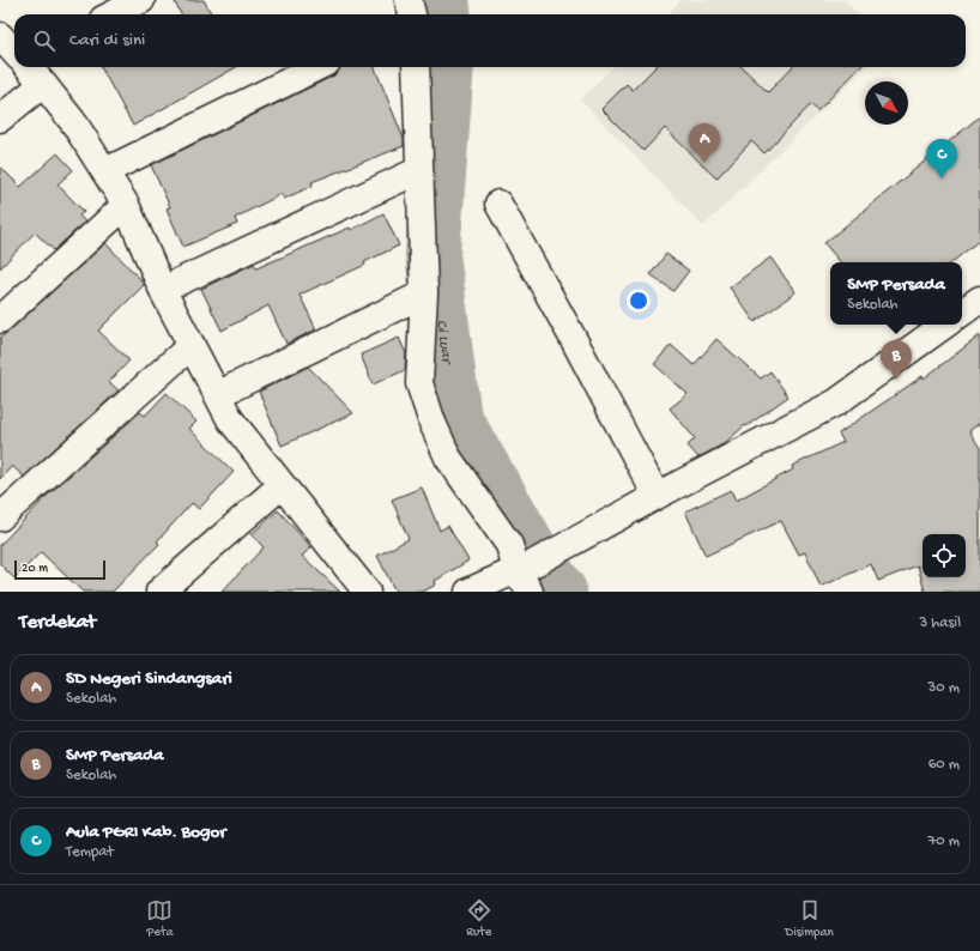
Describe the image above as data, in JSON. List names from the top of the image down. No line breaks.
{"water":["Ci Luar"],"scale_bar":"20 m","north":"bottom right","page":{"search":"Cari di sini","pins":["A","C","B"],"popup":["SMP Persada","Sekolah"],"scale":"20 m","heading":["Terdekat","3 hasil"],"list":[{"mark":"A","name":"SD Negeri Sindangsari","note":"Sekolah","value":"30 m"},{"mark":"B","name":"SMP Persada","note":"Sekolah","value":"60 m"},{"mark":"C","name":"Aula PGRI Kab. Bogor","note":"Tempat","value":"70 m"}],"nav":["Peta","Rute","Disimpan"]}}
